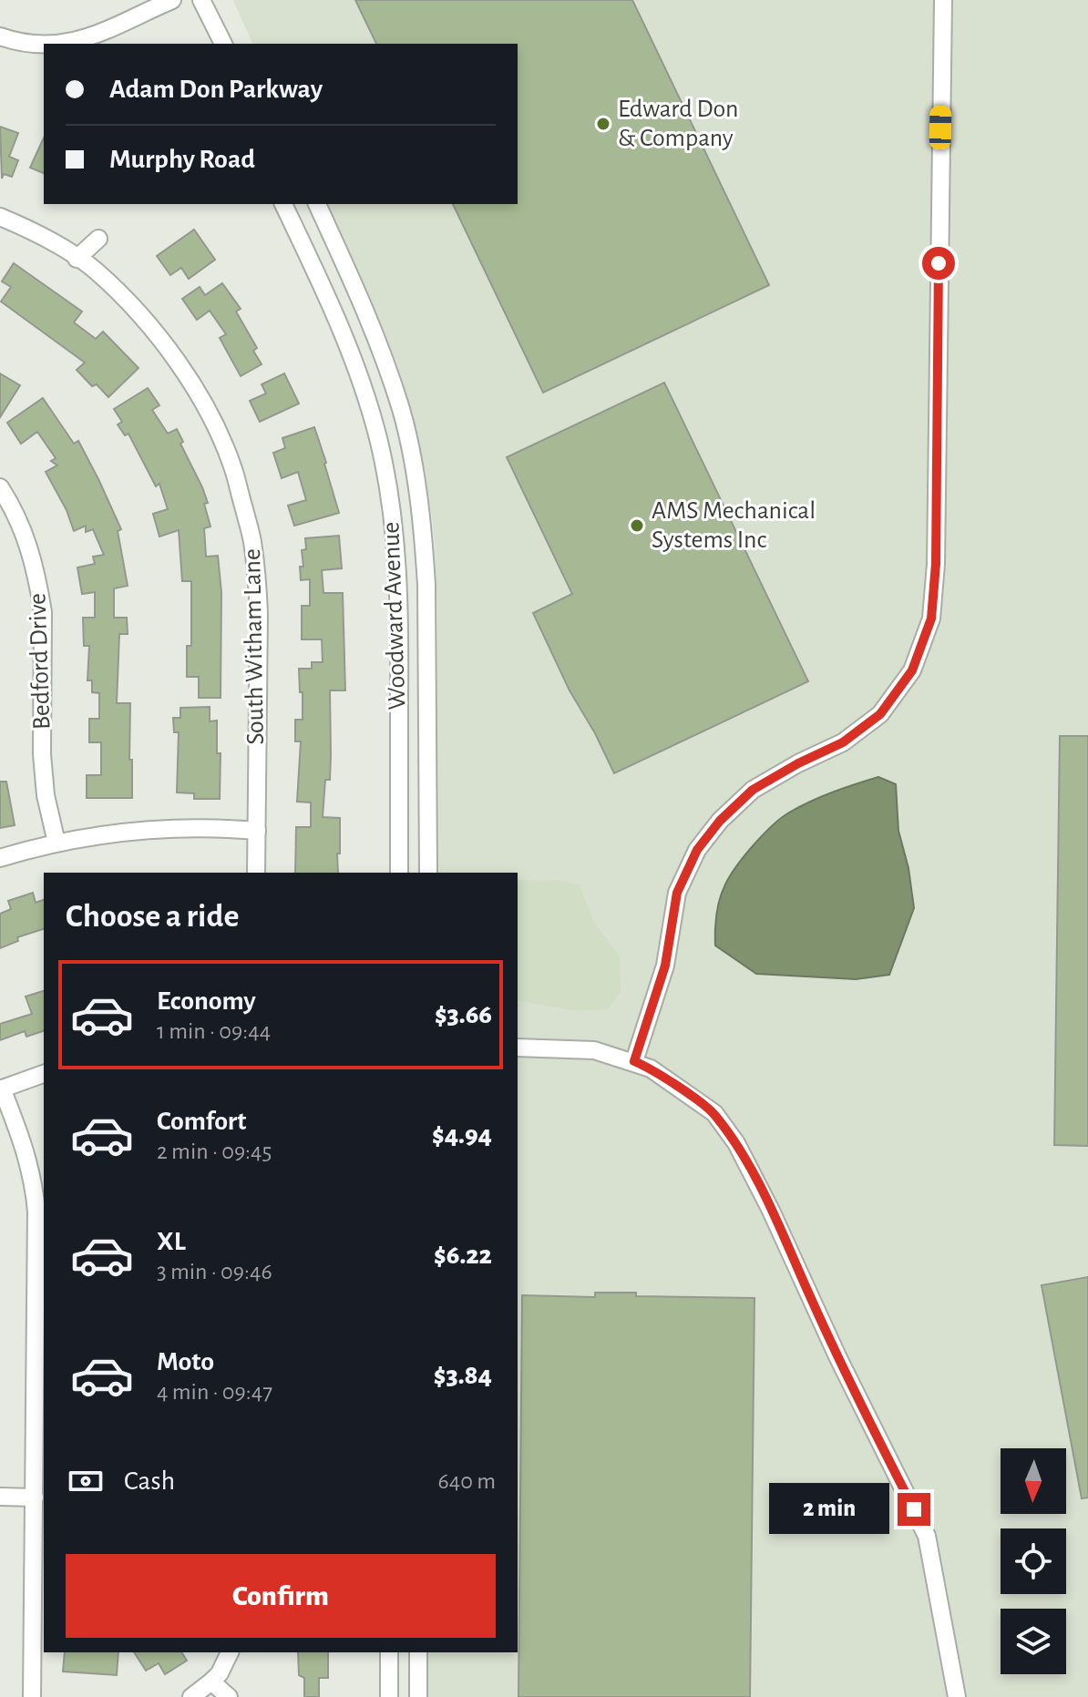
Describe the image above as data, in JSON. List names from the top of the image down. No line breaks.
{"streets":{"street":["Woodward Avenue","South Witham Lane","Bedford Drive"]},"places":["Edward Don & Company","AMS Mechanical Systems Inc"],"north":"bottom","page":{"banner":["Adam Don Parkway","Murphy Road"],"heading":"Choose a ride","list":[{"name":"Economy","note":"1 min · 09:44","value":"$3.66"},{"name":"Comfort","note":"2 min · 09:45","value":"$4.94"},{"name":"XL","note":"3 min · 09:46","value":"$6.22"},{"name":"Moto","note":"4 min · 09:47","value":"$3.84"}],"pay":["Cash","640 m"],"bubble":"2 min","buttons":"Confirm"}}
